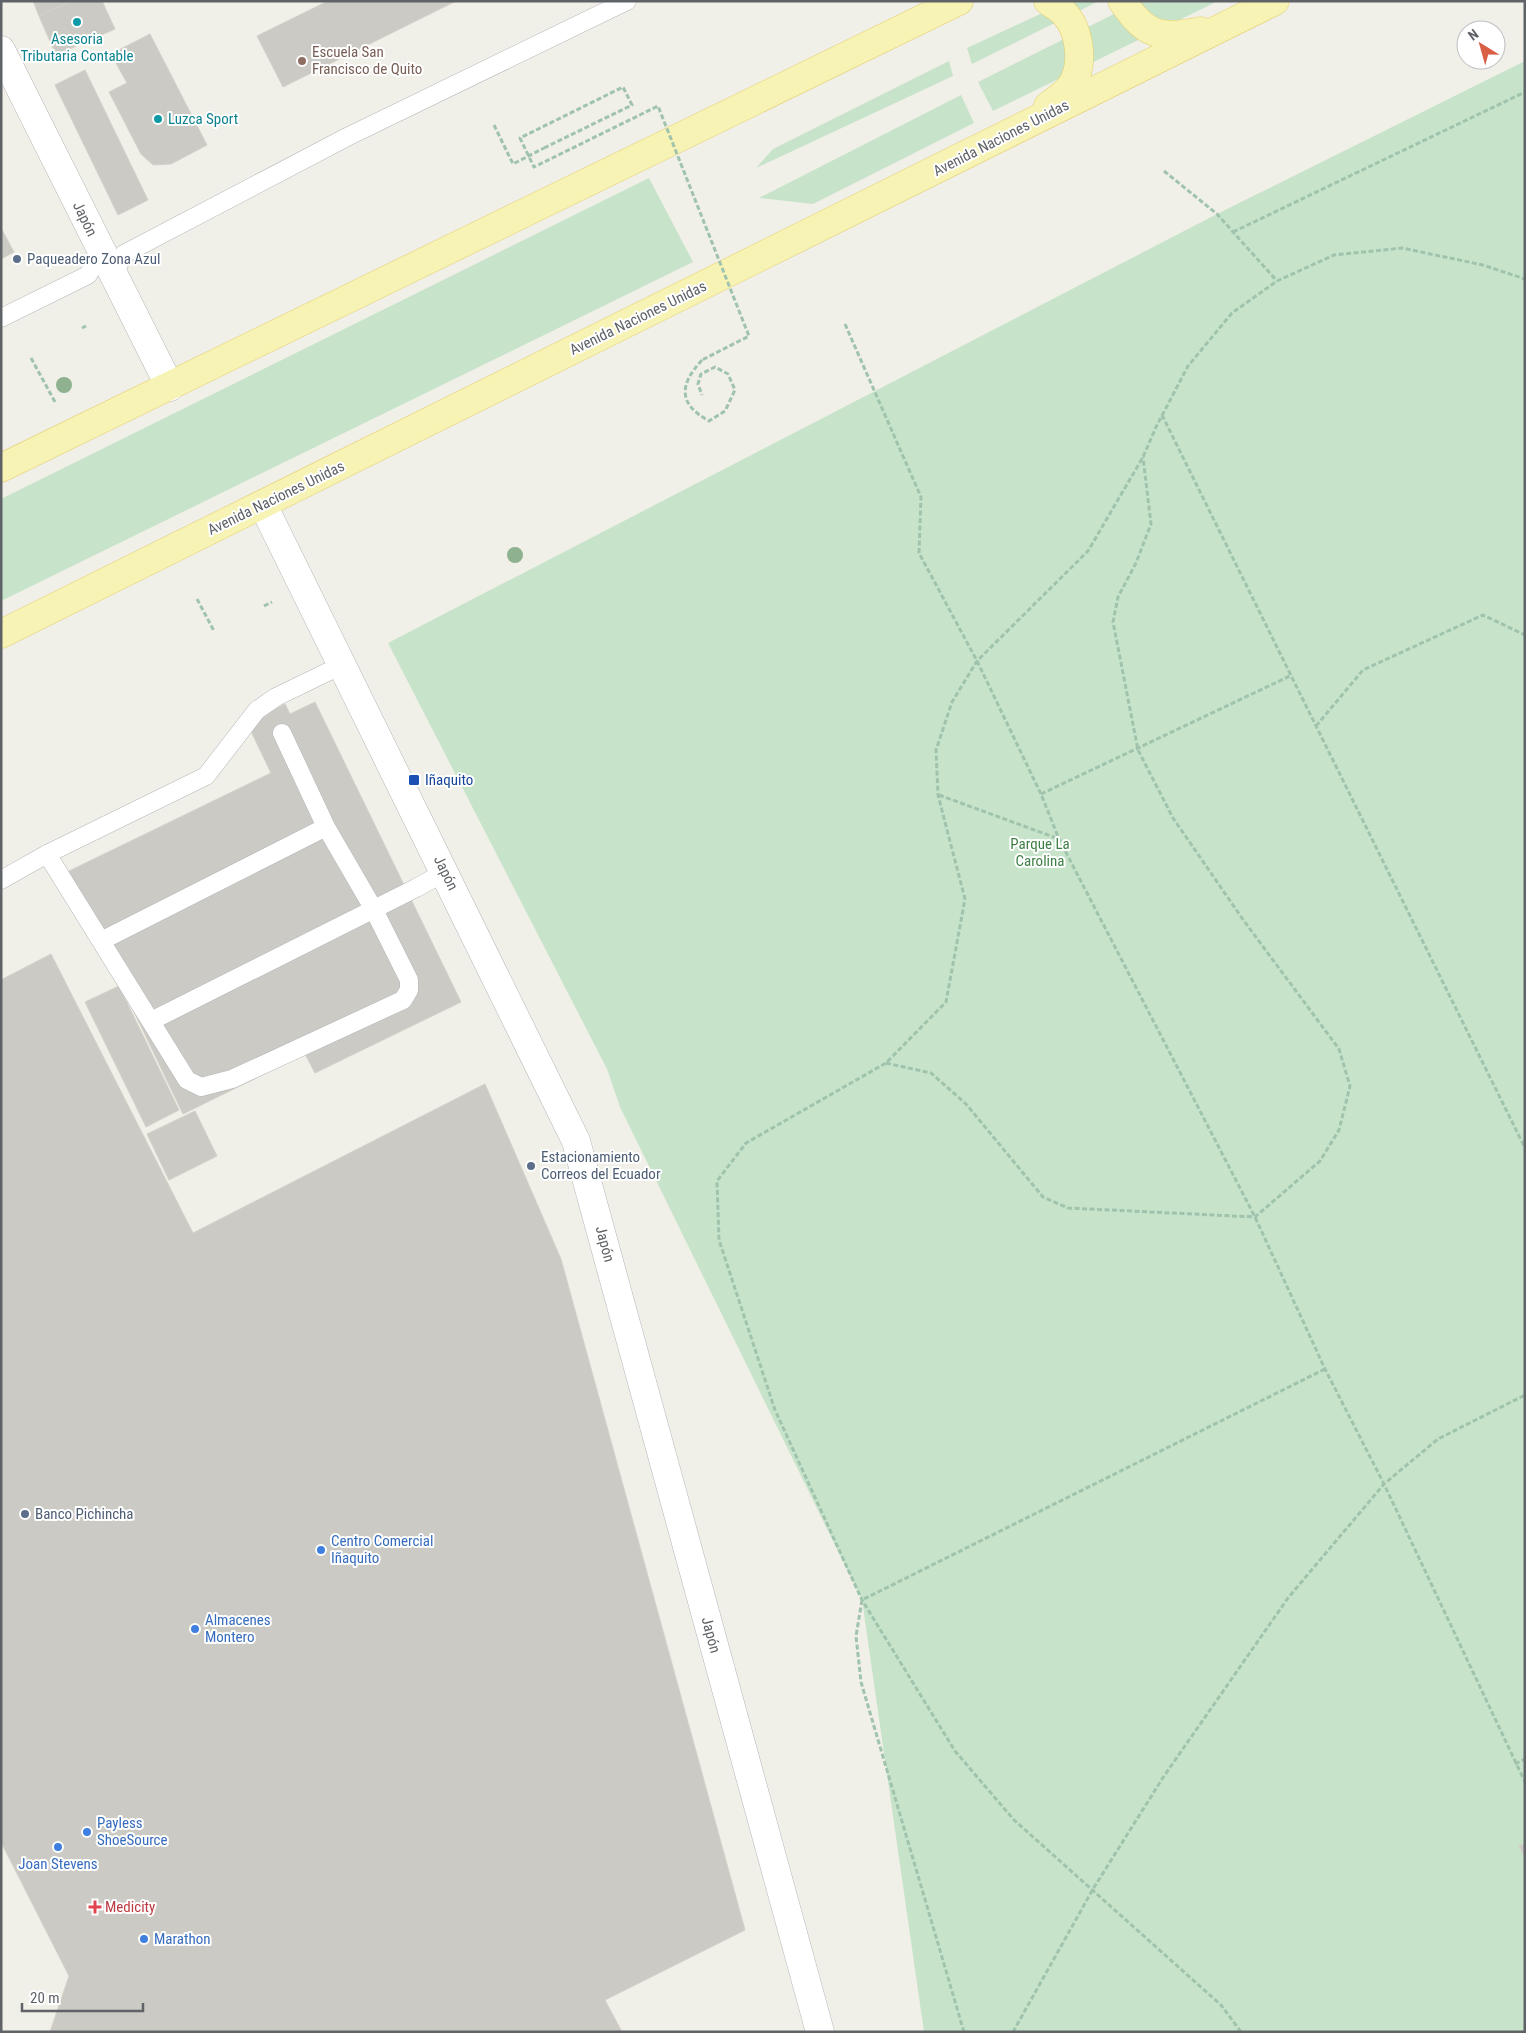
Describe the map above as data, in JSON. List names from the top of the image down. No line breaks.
{"streets":{"main road":["Avenida Naciones Unidas"],"street":["Japón"]},"crossings":[["Avenida Naciones Unidas","Japón"]],"parks":["Parque La Carolina"],"places":{"other":["Asesoria Tributaria Contable","Escuela San Francisco de Quito","Luzca Sport","Paqueadero Zona Azul","Estacionamiento Correos del Ecuador","Banco Pichincha","Centro Comercial Iñaquito","Almacenes Montero","Payless ShoeSource","Joan Stevens","Marathon"],"transit":["Iñaquito"],"health":["Medicity"]},"scale_bar":"20 m","north":"top left"}
